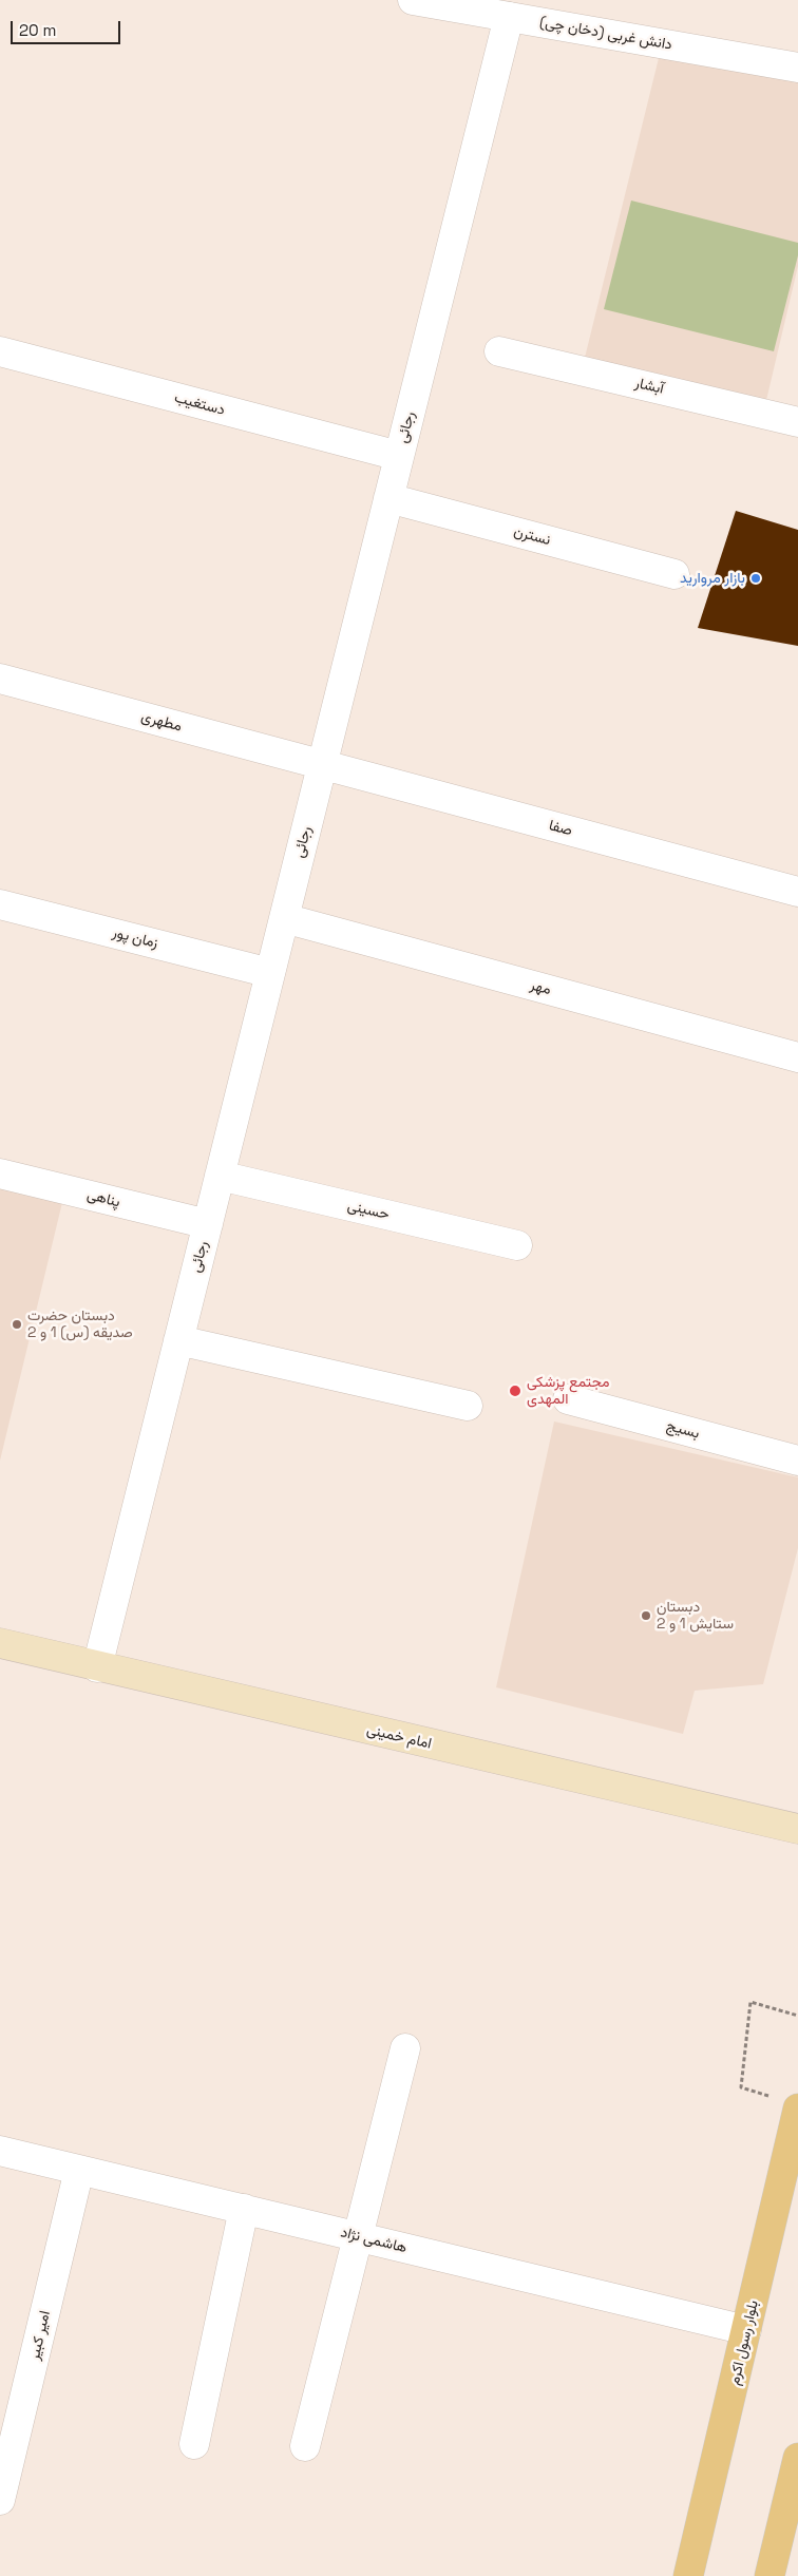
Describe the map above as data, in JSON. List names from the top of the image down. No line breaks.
{"streets":{"main road":["امام خمینی","بلوار رسول اکرم"],"street":["دانش غربی (دخان چی)","آبشار","دستغیب","رجائی","نسترن","مطهری","صفا","زمان پور","مهر","پناهی","حسینی","بسیج","هاشمی نژاد","امیر کبیر"]},"crossings":[["دانش غربی (دخان چی)","رجائی"],["دستغیب","رجائی"],["رجائی","نسترن"],["رجائی","مطهری"],["رجائی","صفا"],["رجائی","زمان پور"],["رجائی","مهر"],["رجائی","پناهی"],["رجائی","حسینی"],["رجائی","امام خمینی"],["مطهری","صفا"],["هاشمی نژاد","امیر کبیر"],["هاشمی نژاد","بلوار رسول اکرم"]],"places":["بازار مروارید","دبستان حضرت صدیقه (س) 1 و 2","مجتمع پزشکی المهدی","دبستان ستایش 1 و 2"],"scale_bar":"20 m"}
